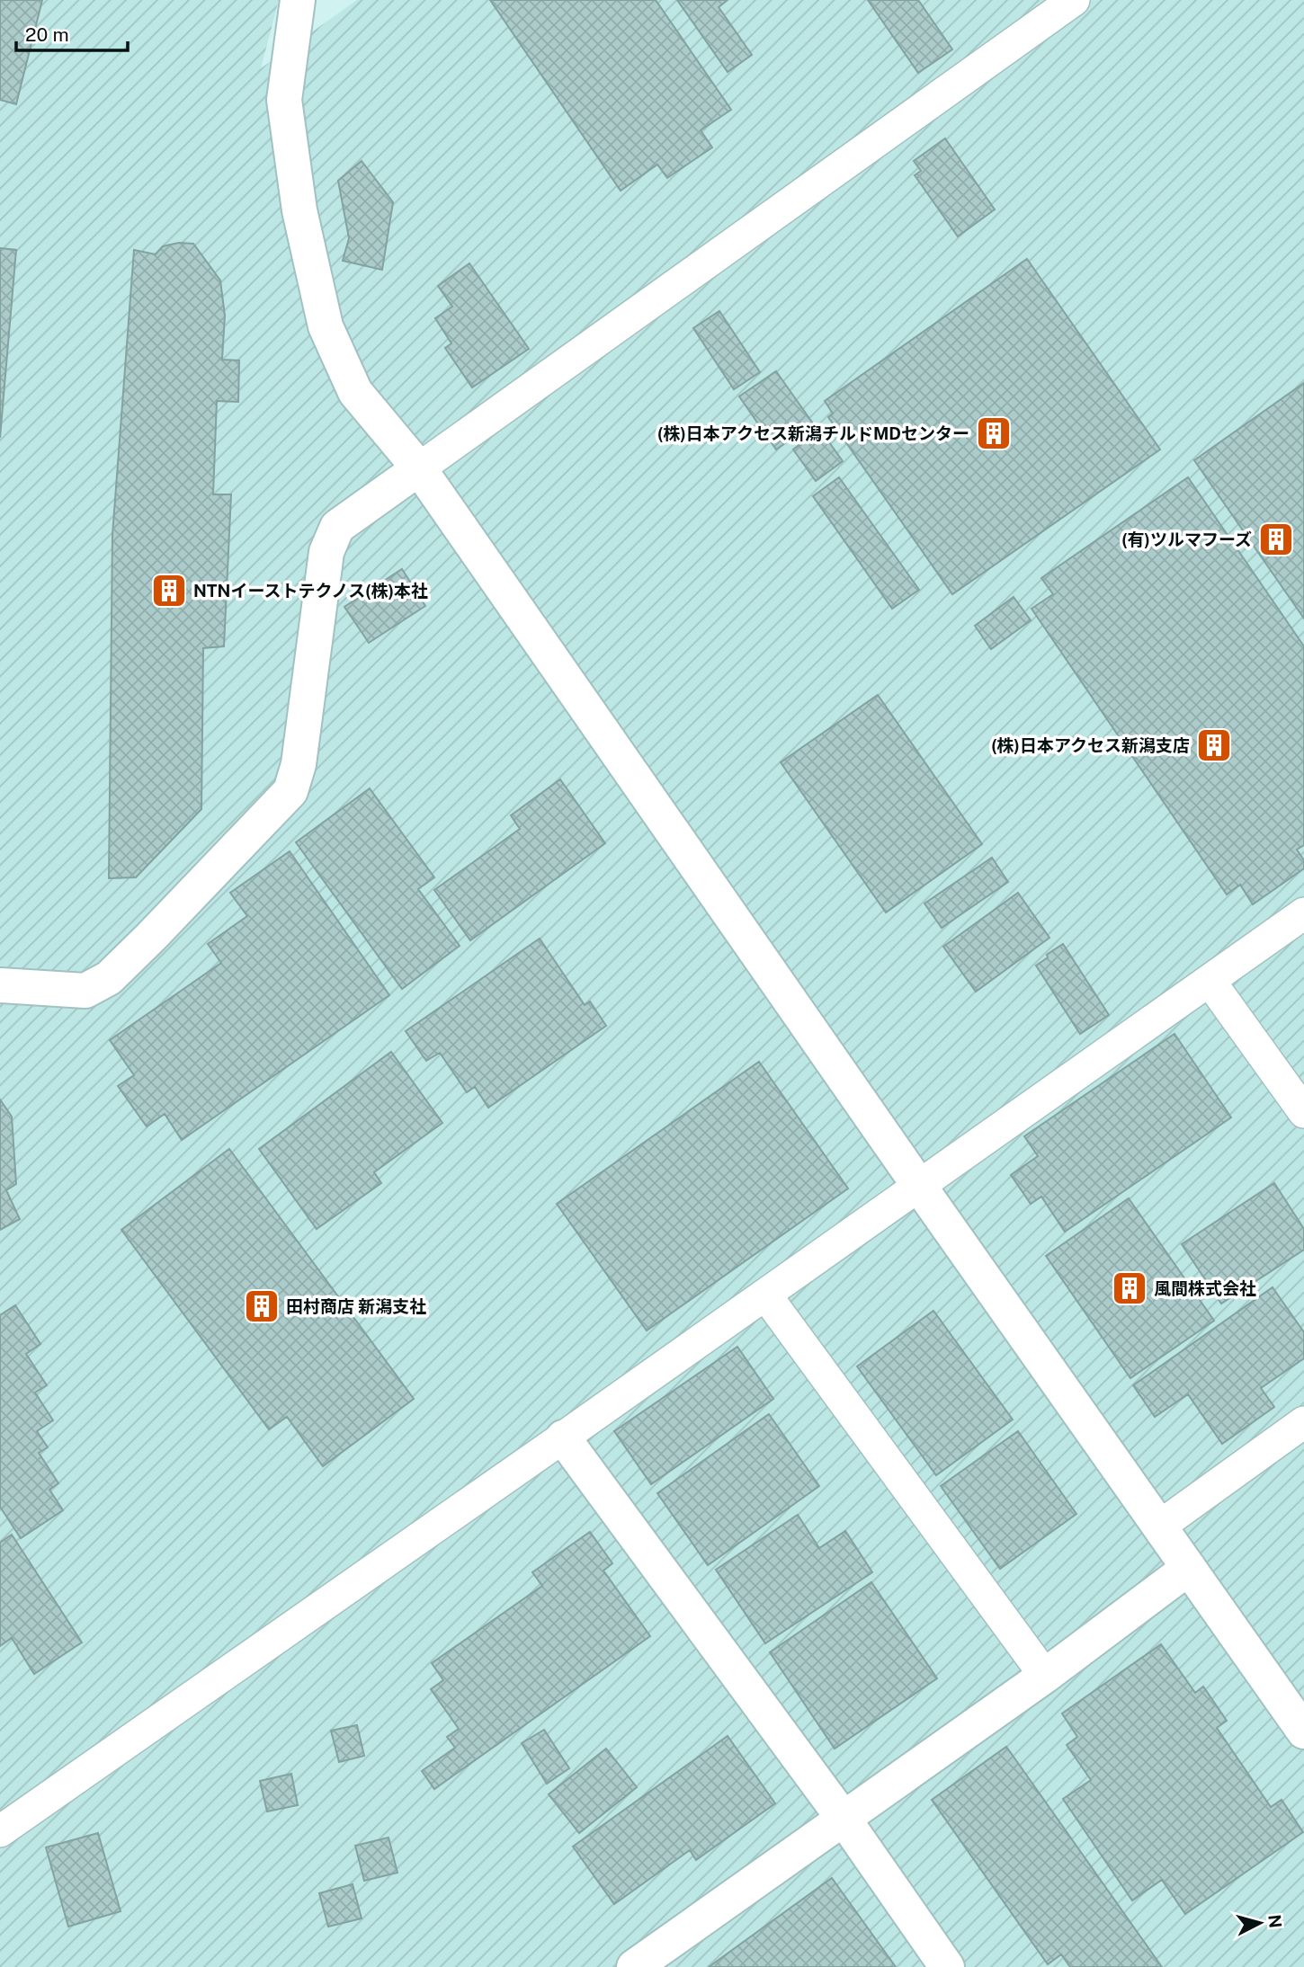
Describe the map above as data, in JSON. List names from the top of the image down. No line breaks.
{"places":{"building":["(株)日本アクセス新潟チルドMDセンター","(有)ツルマフーズ","NTNイーストテクノス(株)本社","(株)日本アクセス新潟支店","風間株式会社","田村商店 新潟支社"]},"scale_bar":"20 m","north":"right"}
